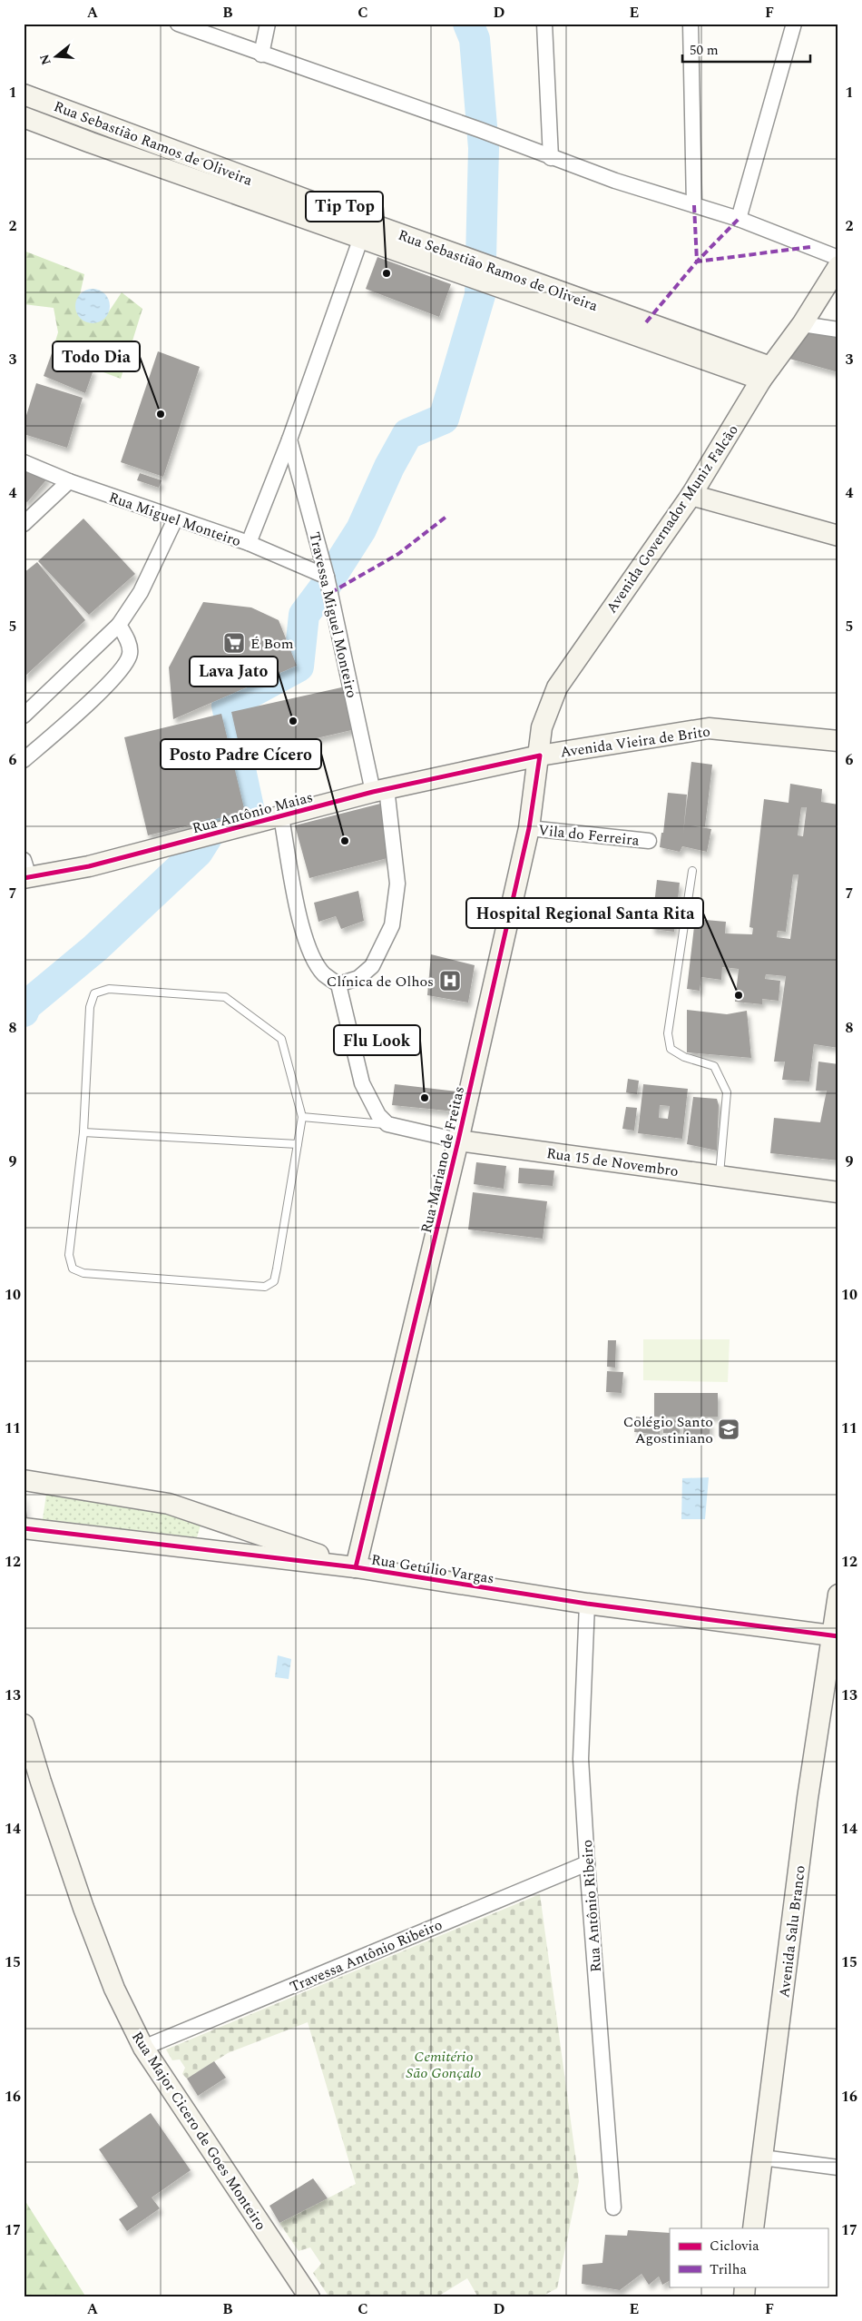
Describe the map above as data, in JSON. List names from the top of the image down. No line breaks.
{"streets":{"street":["Rua Sebastião Ramos de Oliveira","Rua Miguel Monteiro","Avenida Governador Muniz Falcão","Travessa Miguel Monteiro","Avenida Vieira de Brito","Rua Antônio Maias","Vila do Ferreira","Rua Mariano de Freitas","Rua 15 de Novembro","Rua Getúlio Vargas","Rua Antônio Ribeiro","Avenida Salu Branco","Travessa Antônio Ribeiro","Rua Major Cicero de Goes Monteiro"]},"crossings":[["Rua Sebastião Ramos de Oliveira","Avenida Governador Muniz Falcão"],["Rua Miguel Monteiro","Travessa Miguel Monteiro"],["Avenida Governador Muniz Falcão","Avenida Vieira de Brito"],["Avenida Governador Muniz Falcão","Rua Antônio Maias"],["Avenida Governador Muniz Falcão","Rua Mariano de Freitas"],["Travessa Miguel Monteiro","Rua Antônio Maias"],["Avenida Vieira de Brito","Rua Antônio Maias"],["Avenida Vieira de Brito","Rua Mariano de Freitas"],["Rua Antônio Maias","Rua Mariano de Freitas"],["Vila do Ferreira","Rua Mariano de Freitas"],["Rua Mariano de Freitas","Rua 15 de Novembro"],["Rua Mariano de Freitas","Rua Getúlio Vargas"],["Rua Getúlio Vargas","Rua Antônio Ribeiro"],["Rua Getúlio Vargas","Avenida Salu Branco"],["Rua Antônio Ribeiro","Travessa Antônio Ribeiro"],["Travessa Antônio Ribeiro","Rua Major Cicero de Goes Monteiro"]],"parks":["Cemitério São Gonçalo"],"places":{"other":["Tip Top","Todo Dia","Lava Jato","Posto Padre Cícero","Hospital Regional Santa Rita","Flu Look"],"supermarket":["É Bom"],"hospital":["Clínica de Olhos"],"school or university":["Colégio Santo Agostiniano"]},"legend":["Ciclovia","Trilha"],"scale_bar":"50 m","north":"left","grid":{"columns":["A","B","C","D","E","F"],"rows":["1","2","3","4","5","6","7","8","9","10","11","12","13","14","15","16","17"]}}
